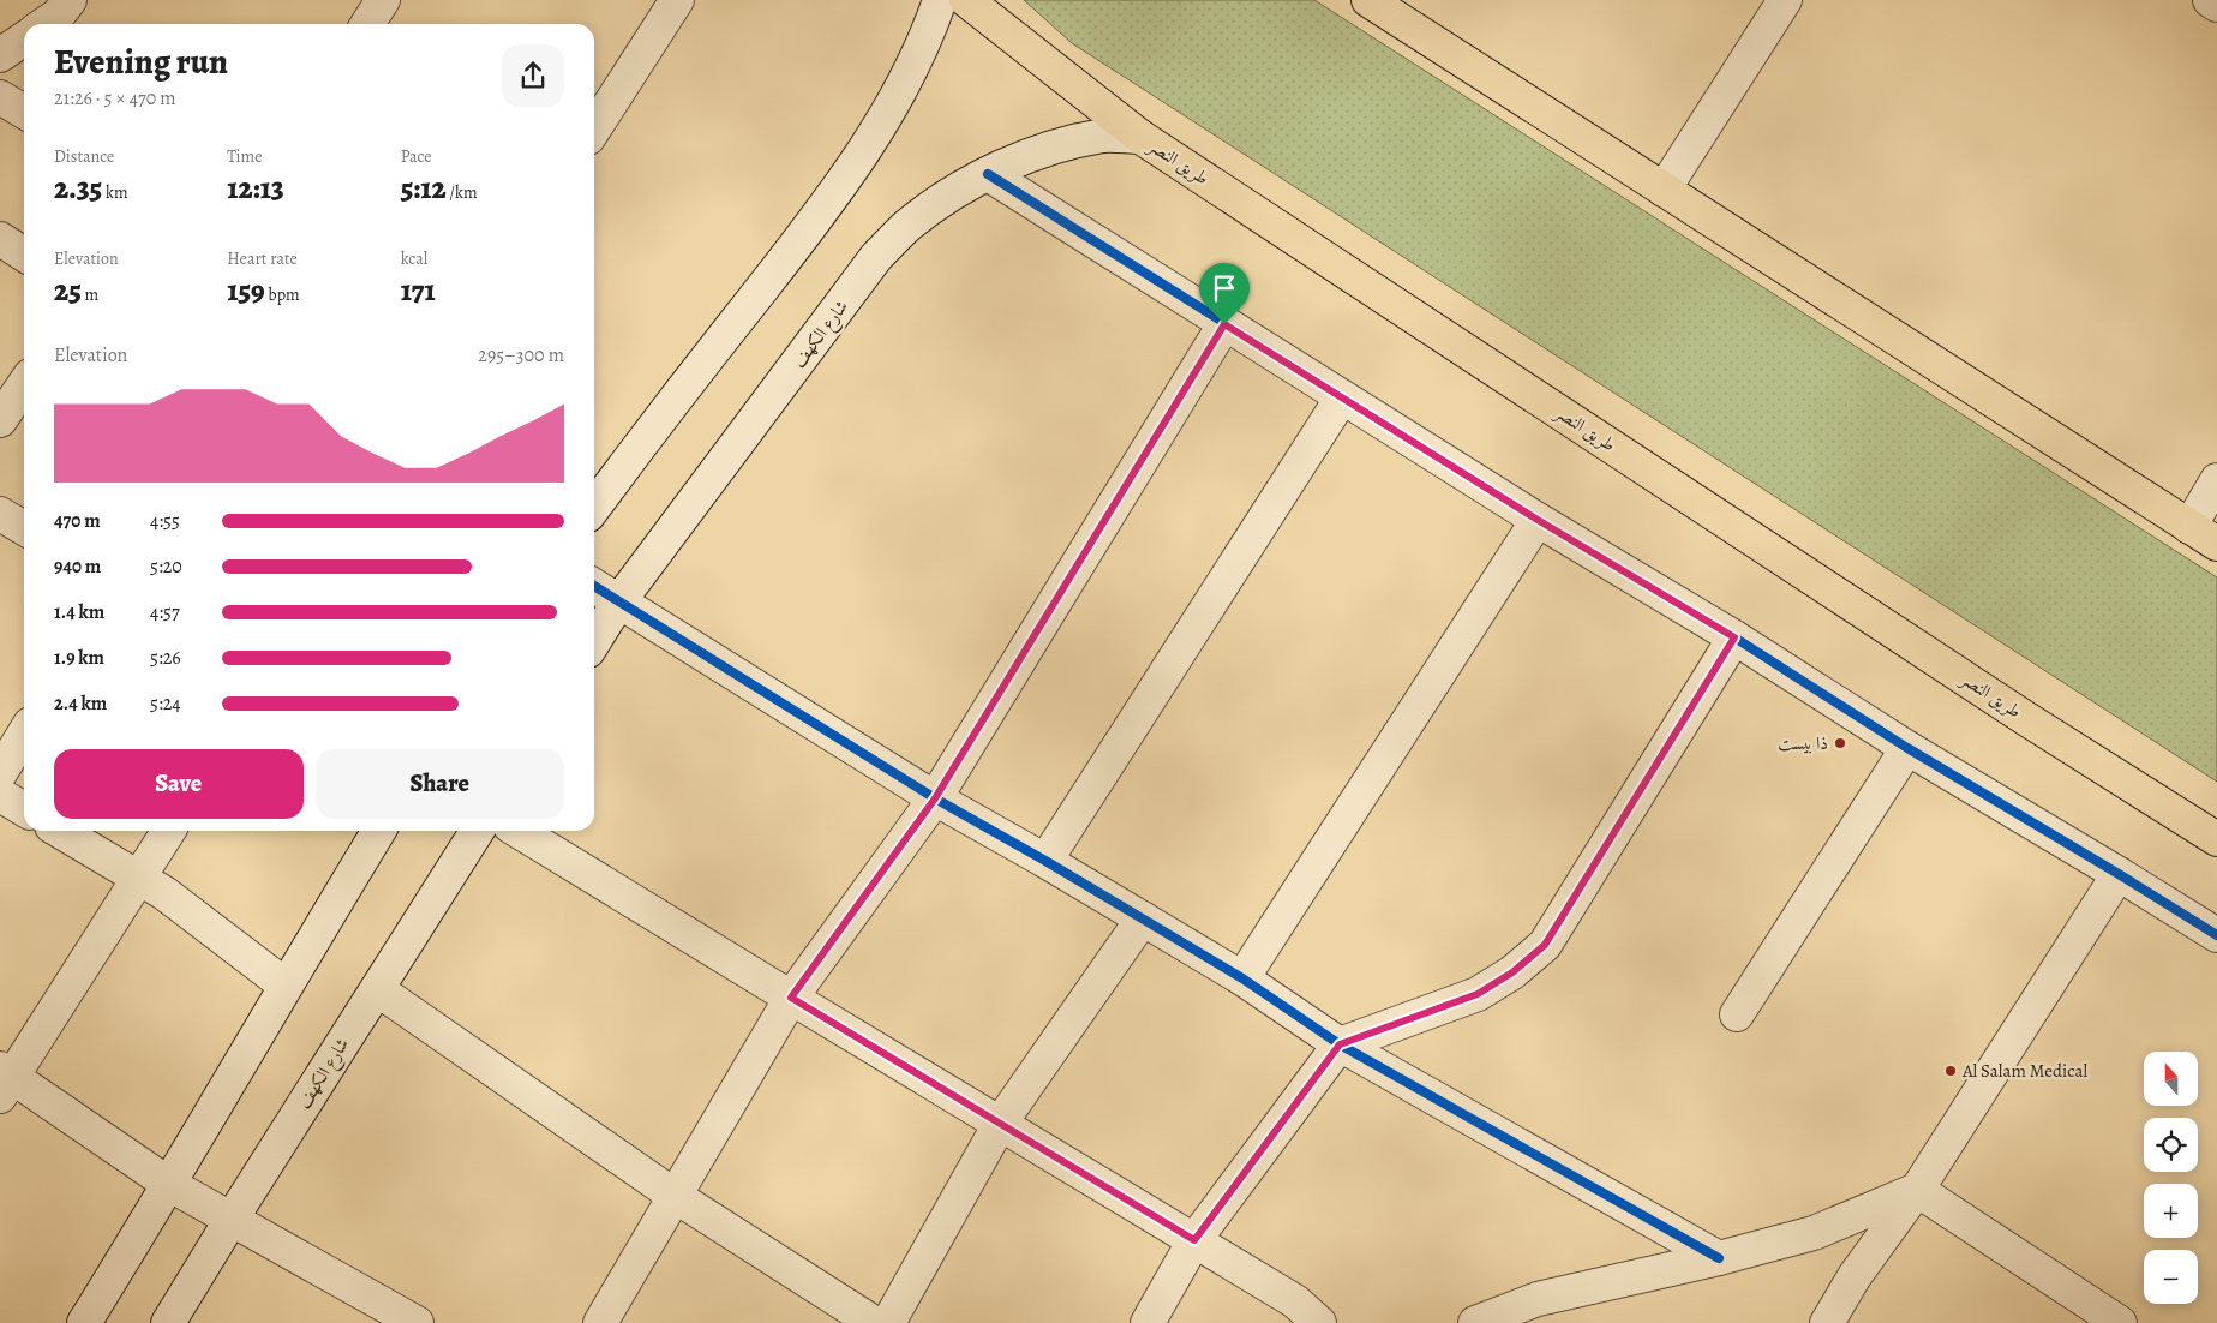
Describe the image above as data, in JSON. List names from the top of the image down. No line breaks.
{"streets":{"main road":["طريق النصر"],"street":["شارع الكهف"]},"crossings":[["طريق النصر","شارع الكهف"]],"places":["ذا بيست","Al Salam Medical"],"north":"top","page":{"heading":["Evening run","21:26 · 5 × 470 m"],"stats":[["Distance","2.35 km"],["Time","12:13"],["Pace","5:12 /km"],["Elevation","25 m"],["Heart rate","159 bpm"],["kcal","171"]],"chart":["Elevation","295–300 m"],"list":[{"name":"470 m","note":"4:55"},{"name":"940 m","note":"5:20"},{"name":"1.4 km","note":"4:57"},{"name":"1.9 km","note":"5:26"},{"name":"2.4 km","note":"5:24"}],"buttons":["Save","Share"],"map_buttons":["+","−"]}}
